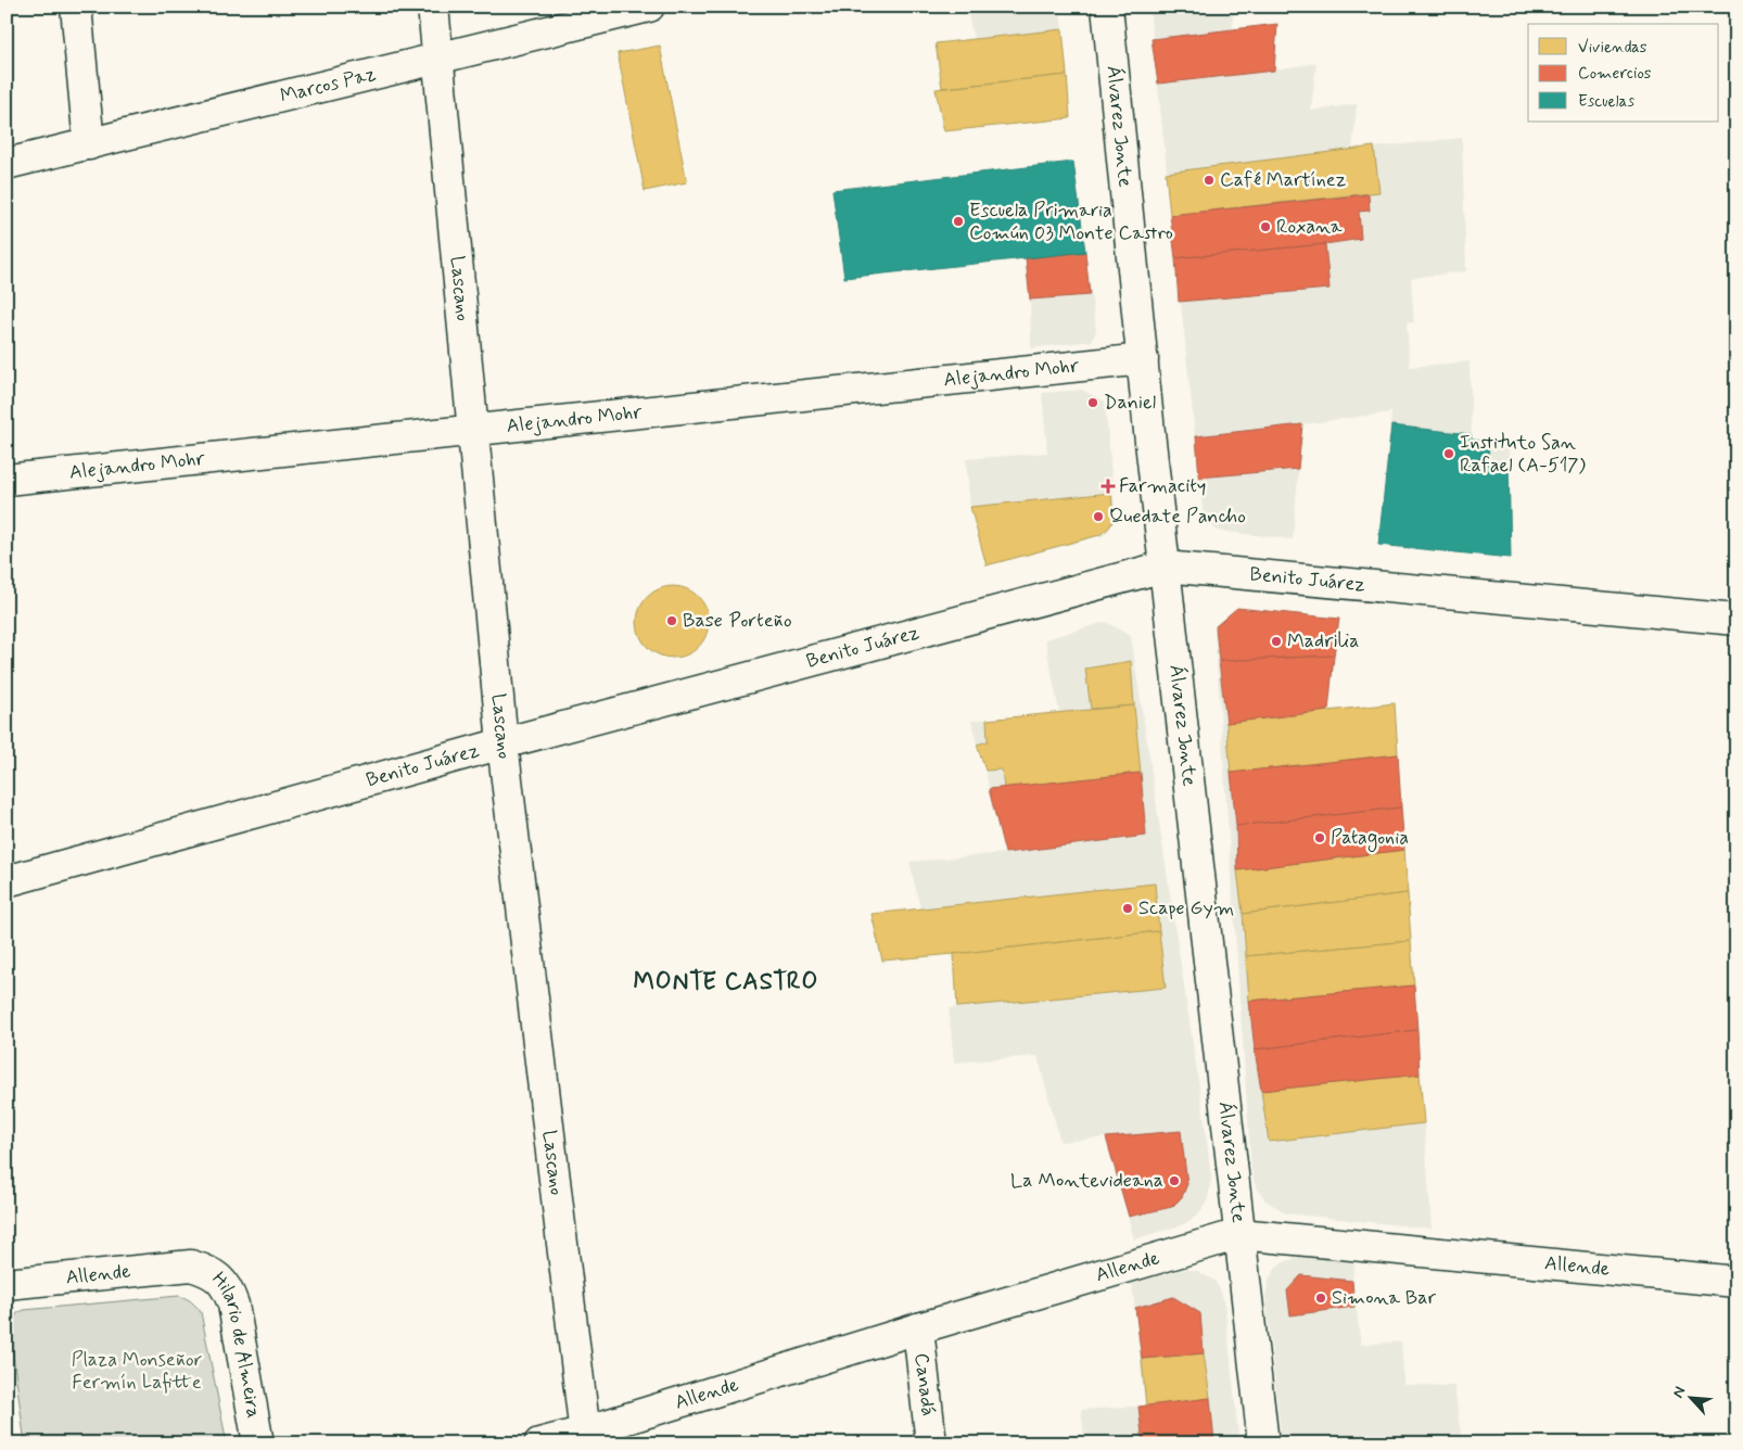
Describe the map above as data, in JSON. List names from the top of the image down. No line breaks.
{"streets":{"street":["Marcos Paz","Álvarez Jonte","Lascano","Alejandro Mohr","Benito Juárez","Allende","Hilario de Almeira","Canadá"]},"crossings":[["Marcos Paz","Lascano"],["Álvarez Jonte","Alejandro Mohr"],["Álvarez Jonte","Benito Juárez"],["Álvarez Jonte","Allende"],["Lascano","Alejandro Mohr"],["Lascano","Benito Juárez"],["Lascano","Allende"],["Allende","Hilario de Almeira"],["Allende","Canadá"]],"districts":["MONTE CASTRO"],"parks":["Plaza Monseñor Fermín Lafitte"],"places":{"other":["Café Martínez","Escuela Primaria Común 03 Monte Castro","Roxana","Daniel","Instituto San Rafael (A-517)","Quedate Pancho","Base Porteño","Madrilia","Patagonia","Scape Gym","La Montevideana","Simona Bar"],"health":["Farmacity"]},"legend":["Viviendas","Comercios","Escuelas"],"north":"top left"}
